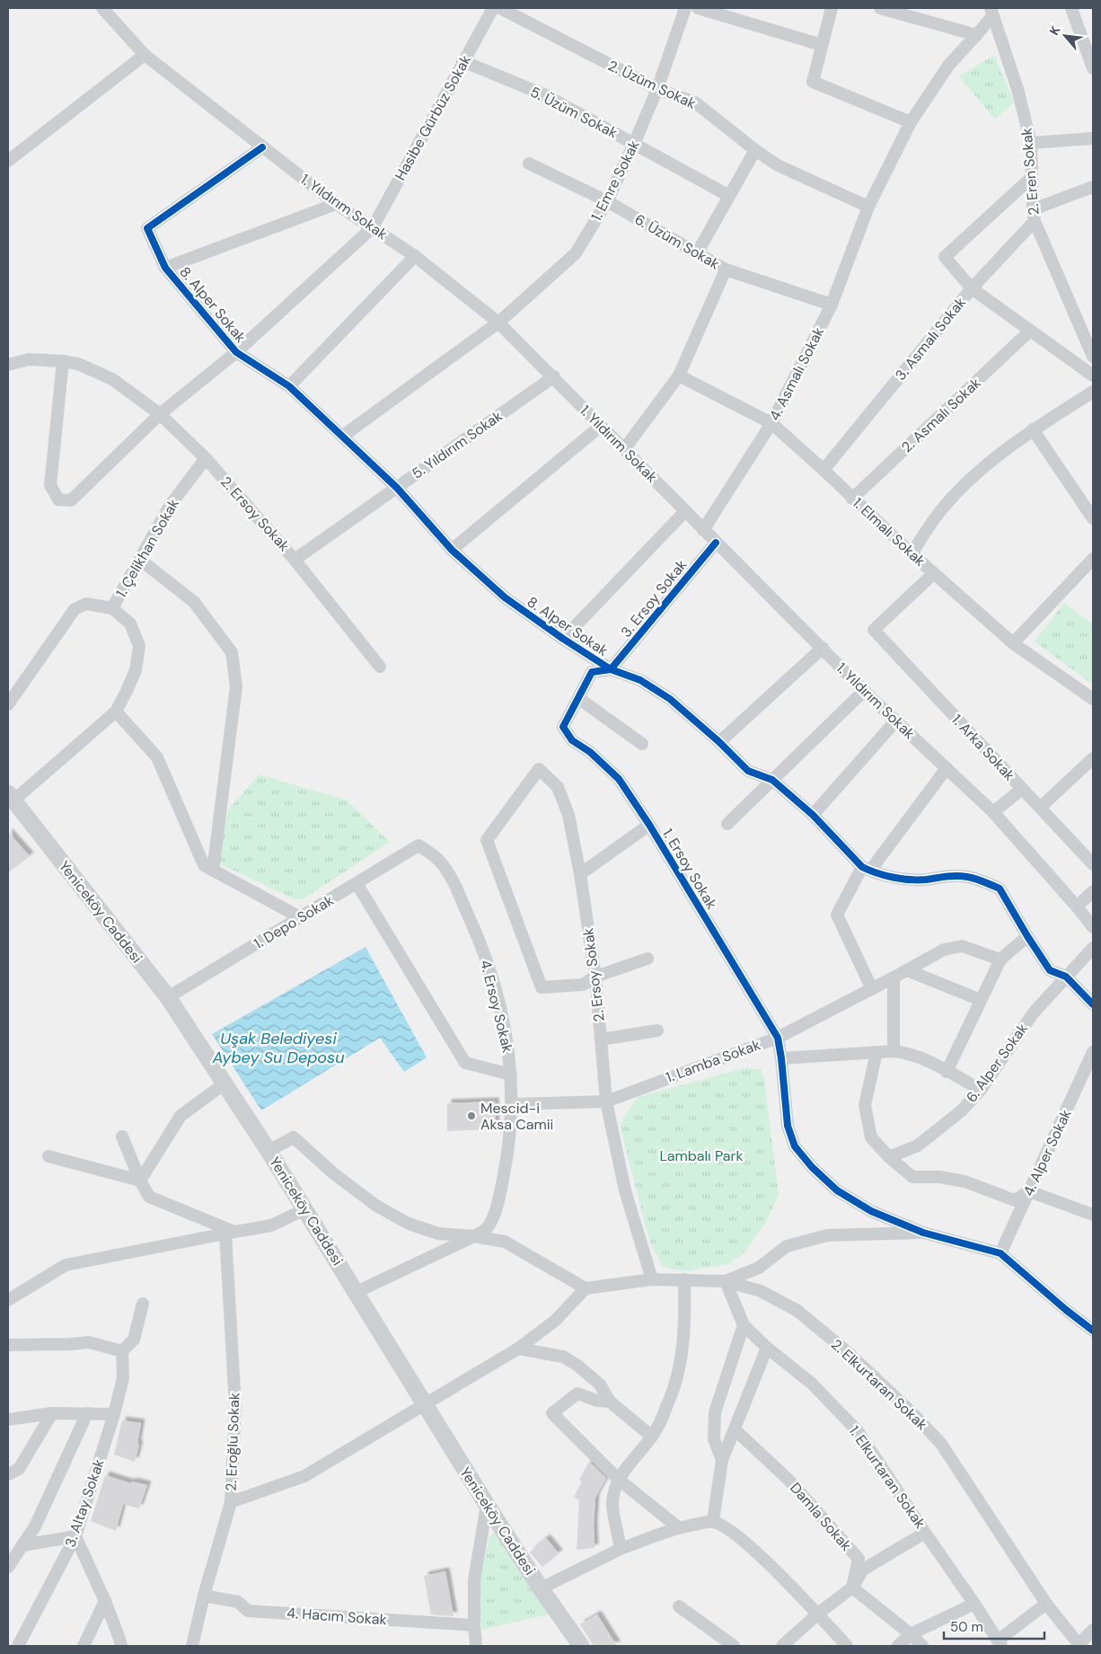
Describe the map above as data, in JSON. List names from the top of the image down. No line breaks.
{"streets":{"street":["2. Üzüm Sokak","5. Üzüm Sokak","Hasibe Gürbüz Sokak","2. Eren Sokak","1. Emre Sokak","1. Yıldırım Sokak","6. Üzüm Sokak","8. Alper Sokak","3. Asmalı Sokak","4. Asmalı Sokak","2. Asmalı Sokak","5. Yıldırım Sokak","2. Ersoy Sokak","1. Elmalı Sokak","1. Çelikhan Sokak","3. Ersoy Sokak","1. Arka Sokak","1. Ersoy Sokak","Yeniceköy Caddesi","1. Depo Sokak","4. Ersoy Sokak","1. Lamba Sokak","6. Alper Sokak","4. Alper Sokak","2. Elkurtaran Sokak","2. Eroğlu Sokak","1. Elkurtaran Sokak","3. Altay Sokak","Damla Sokak","4. Hacım Sokak"]},"crossings":[["2. Üzüm Sokak","1. Emre Sokak"],["2. Üzüm Sokak","4. Asmalı Sokak"],["5. Üzüm Sokak","Hasibe Gürbüz Sokak"],["5. Üzüm Sokak","1. Emre Sokak"],["Hasibe Gürbüz Sokak","1. Yıldırım Sokak"],["Hasibe Gürbüz Sokak","8. Alper Sokak"],["Hasibe Gürbüz Sokak","2. Ersoy Sokak"],["2. Eren Sokak","3. Asmalı Sokak"],["2. Eren Sokak","4. Asmalı Sokak"],["1. Emre Sokak","1. Yıldırım Sokak"],["1. Emre Sokak","6. Üzüm Sokak"],["1. Emre Sokak","8. Alper Sokak"],["1. Yıldırım Sokak","8. Alper Sokak"],["1. Yıldırım Sokak","4. Asmalı Sokak"],["1. Yıldırım Sokak","5. Yıldırım Sokak"],["1. Yıldırım Sokak","3. Ersoy Sokak"],["6. Üzüm Sokak","4. Asmalı Sokak"],["8. Alper Sokak","5. Yıldırım Sokak"],["8. Alper Sokak","3. Ersoy Sokak"],["3. Asmalı Sokak","1. Elmalı Sokak"],["4. Asmalı Sokak","1. Elmalı Sokak"],["2. Asmalı Sokak","1. Elmalı Sokak"],["5. Yıldırım Sokak","2. Ersoy Sokak"],["2. Ersoy Sokak","1. Çelikhan Sokak"],["2. Ersoy Sokak","1. Lamba Sokak"],["2. Ersoy Sokak","2. Elkurtaran Sokak"],["1. Elmalı Sokak","1. Arka Sokak"],["1. Çelikhan Sokak","Yeniceköy Caddesi"],["1. Ersoy Sokak","1. Lamba Sokak"],["Yeniceköy Caddesi","1. Depo Sokak"],["Yeniceköy Caddesi","4. Ersoy Sokak"],["1. Depo Sokak","4. Ersoy Sokak"],["4. Ersoy Sokak","1. Lamba Sokak"],["2. Elkurtaran Sokak","1. Elkurtaran Sokak"],["2. Eroğlu Sokak","4. Hacım Sokak"]],"water":["Uşak Belediyesi Aybey Su Deposu"],"parks":["Lambalı Park"],"places":["Mescid-i Aksa Camii"],"scale_bar":"50 m","north":"top left"}
